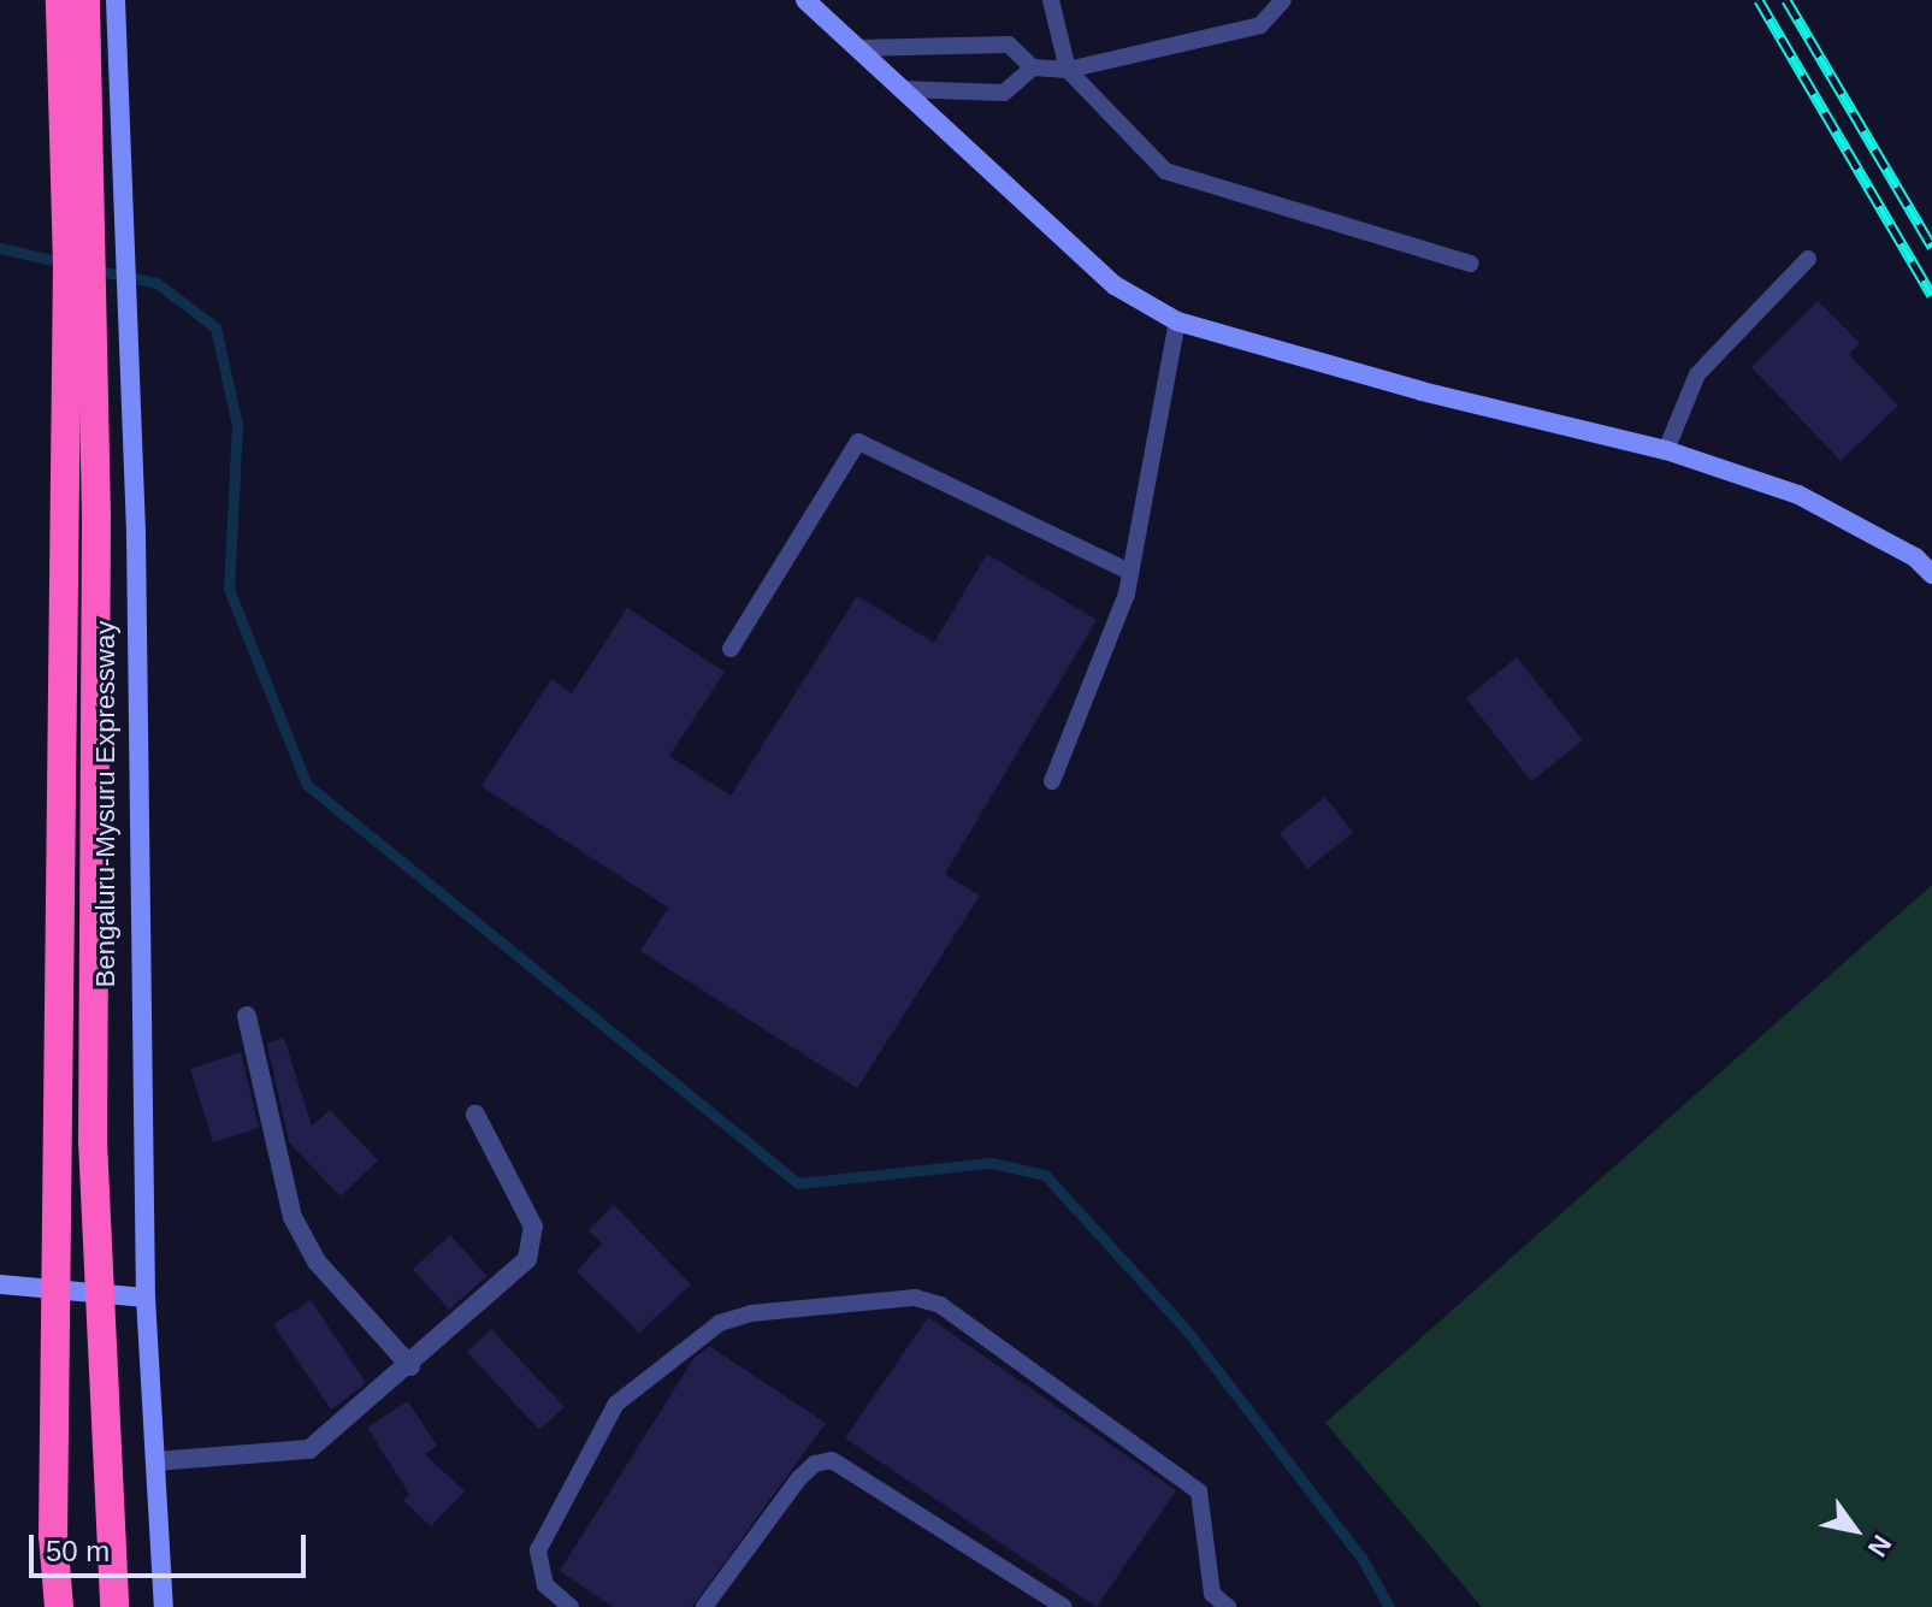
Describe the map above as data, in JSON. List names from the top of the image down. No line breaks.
{"streets":{"highway":["Bengaluru-Mysuru Expressway"]},"scale_bar":"50 m","north":"bottom right"}
